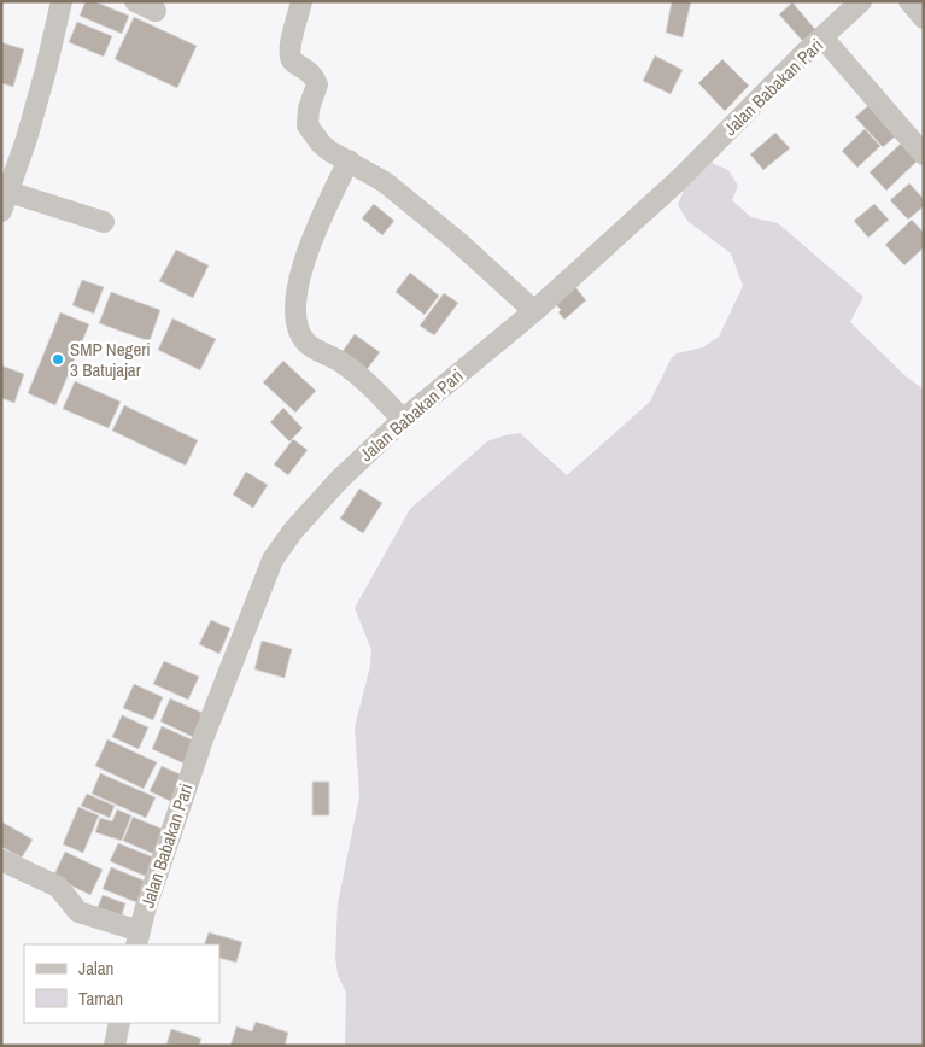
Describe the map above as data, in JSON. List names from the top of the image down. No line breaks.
{"streets":{"street":["Jalan Babakan Pari"]},"places":["SMP Negeri 3 Batujajar"],"legend":["Jalan","Taman"]}
